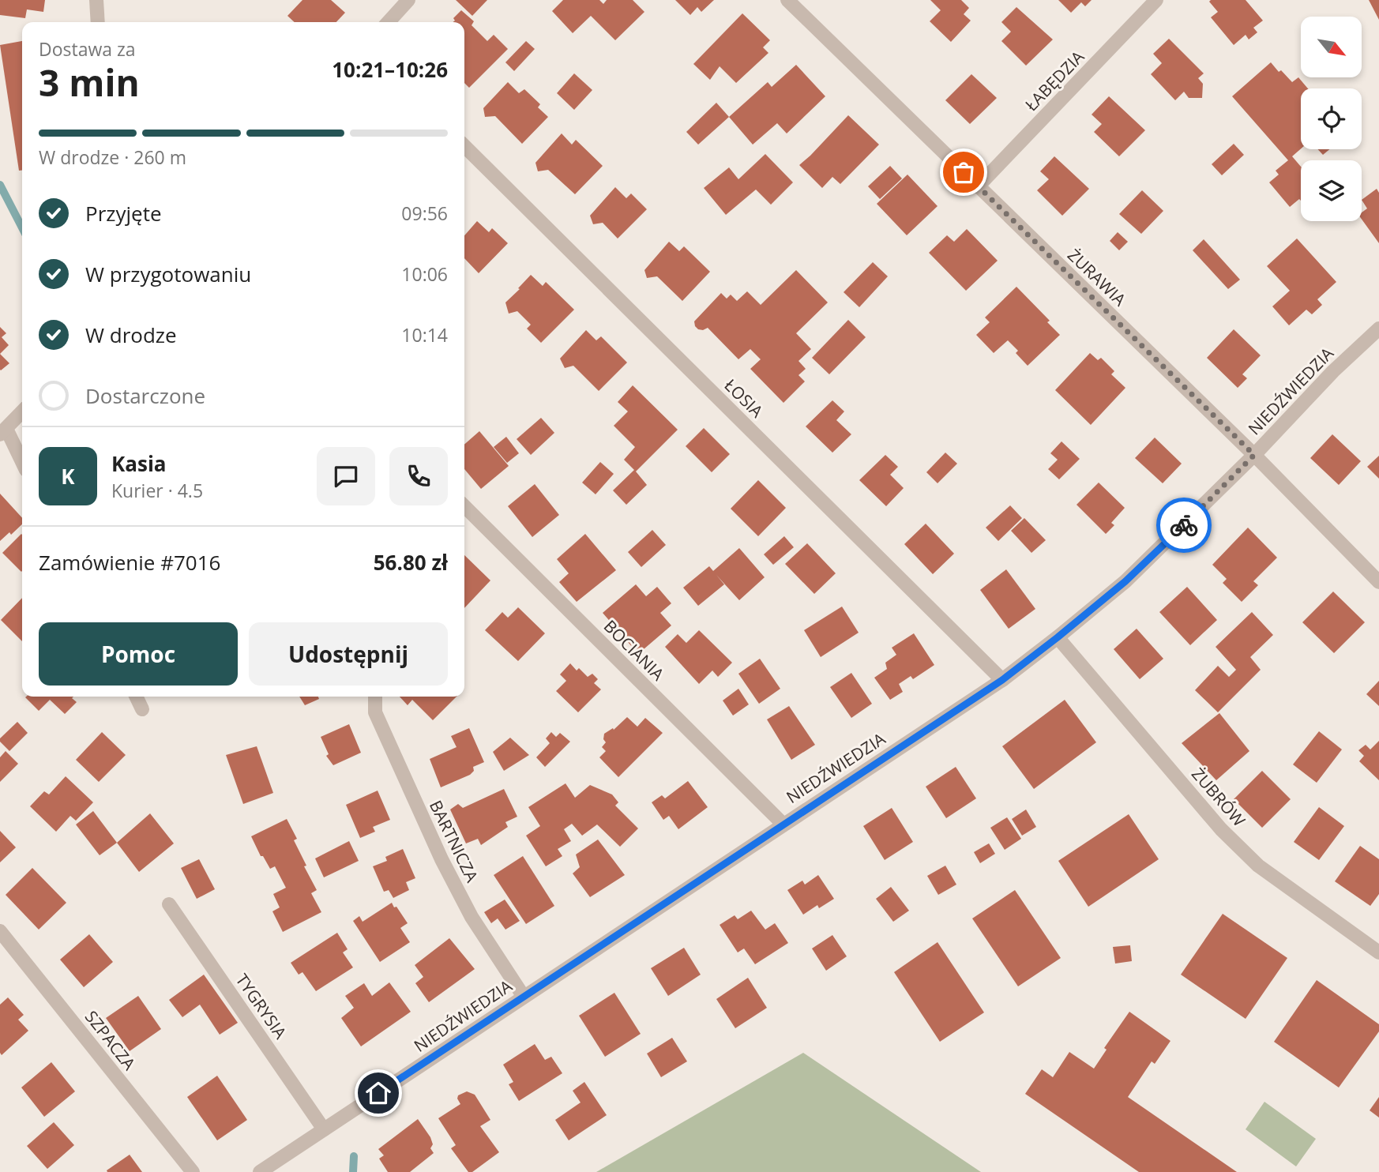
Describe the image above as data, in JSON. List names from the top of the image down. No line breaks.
{"streets":{"street":["ŁABĘDZIA","ŻURAWIA","NIEDŹWIEDZIA","ŁOSIA","BOCIANIA","ŻUBRÓW","BARTNICZA","TYGRYSIA","SZPACZA"]},"crossings":[["ŁABĘDZIA","ŻURAWIA"],["ŻURAWIA","NIEDŹWIEDZIA"],["NIEDŹWIEDZIA","ŁOSIA"],["NIEDŹWIEDZIA","BOCIANIA"],["NIEDŹWIEDZIA","ŻUBRÓW"],["NIEDŹWIEDZIA","BARTNICZA"],["NIEDŹWIEDZIA","TYGRYSIA"]],"north":"bottom right","page":{"heading":["3 min","Dostawa za","10:21–10:26"],"panel":["Kasia","Kurier · 4.5","Zamówienie #7016","56.80 zł"],"bar":"W drodze · 260 m","list":[["Przyjęte","09:56"],["W przygotowaniu","10:06"],["W drodze","10:14"],"Dostarczone"],"round":"K","buttons":["Pomoc","Udostępnij"]}}
